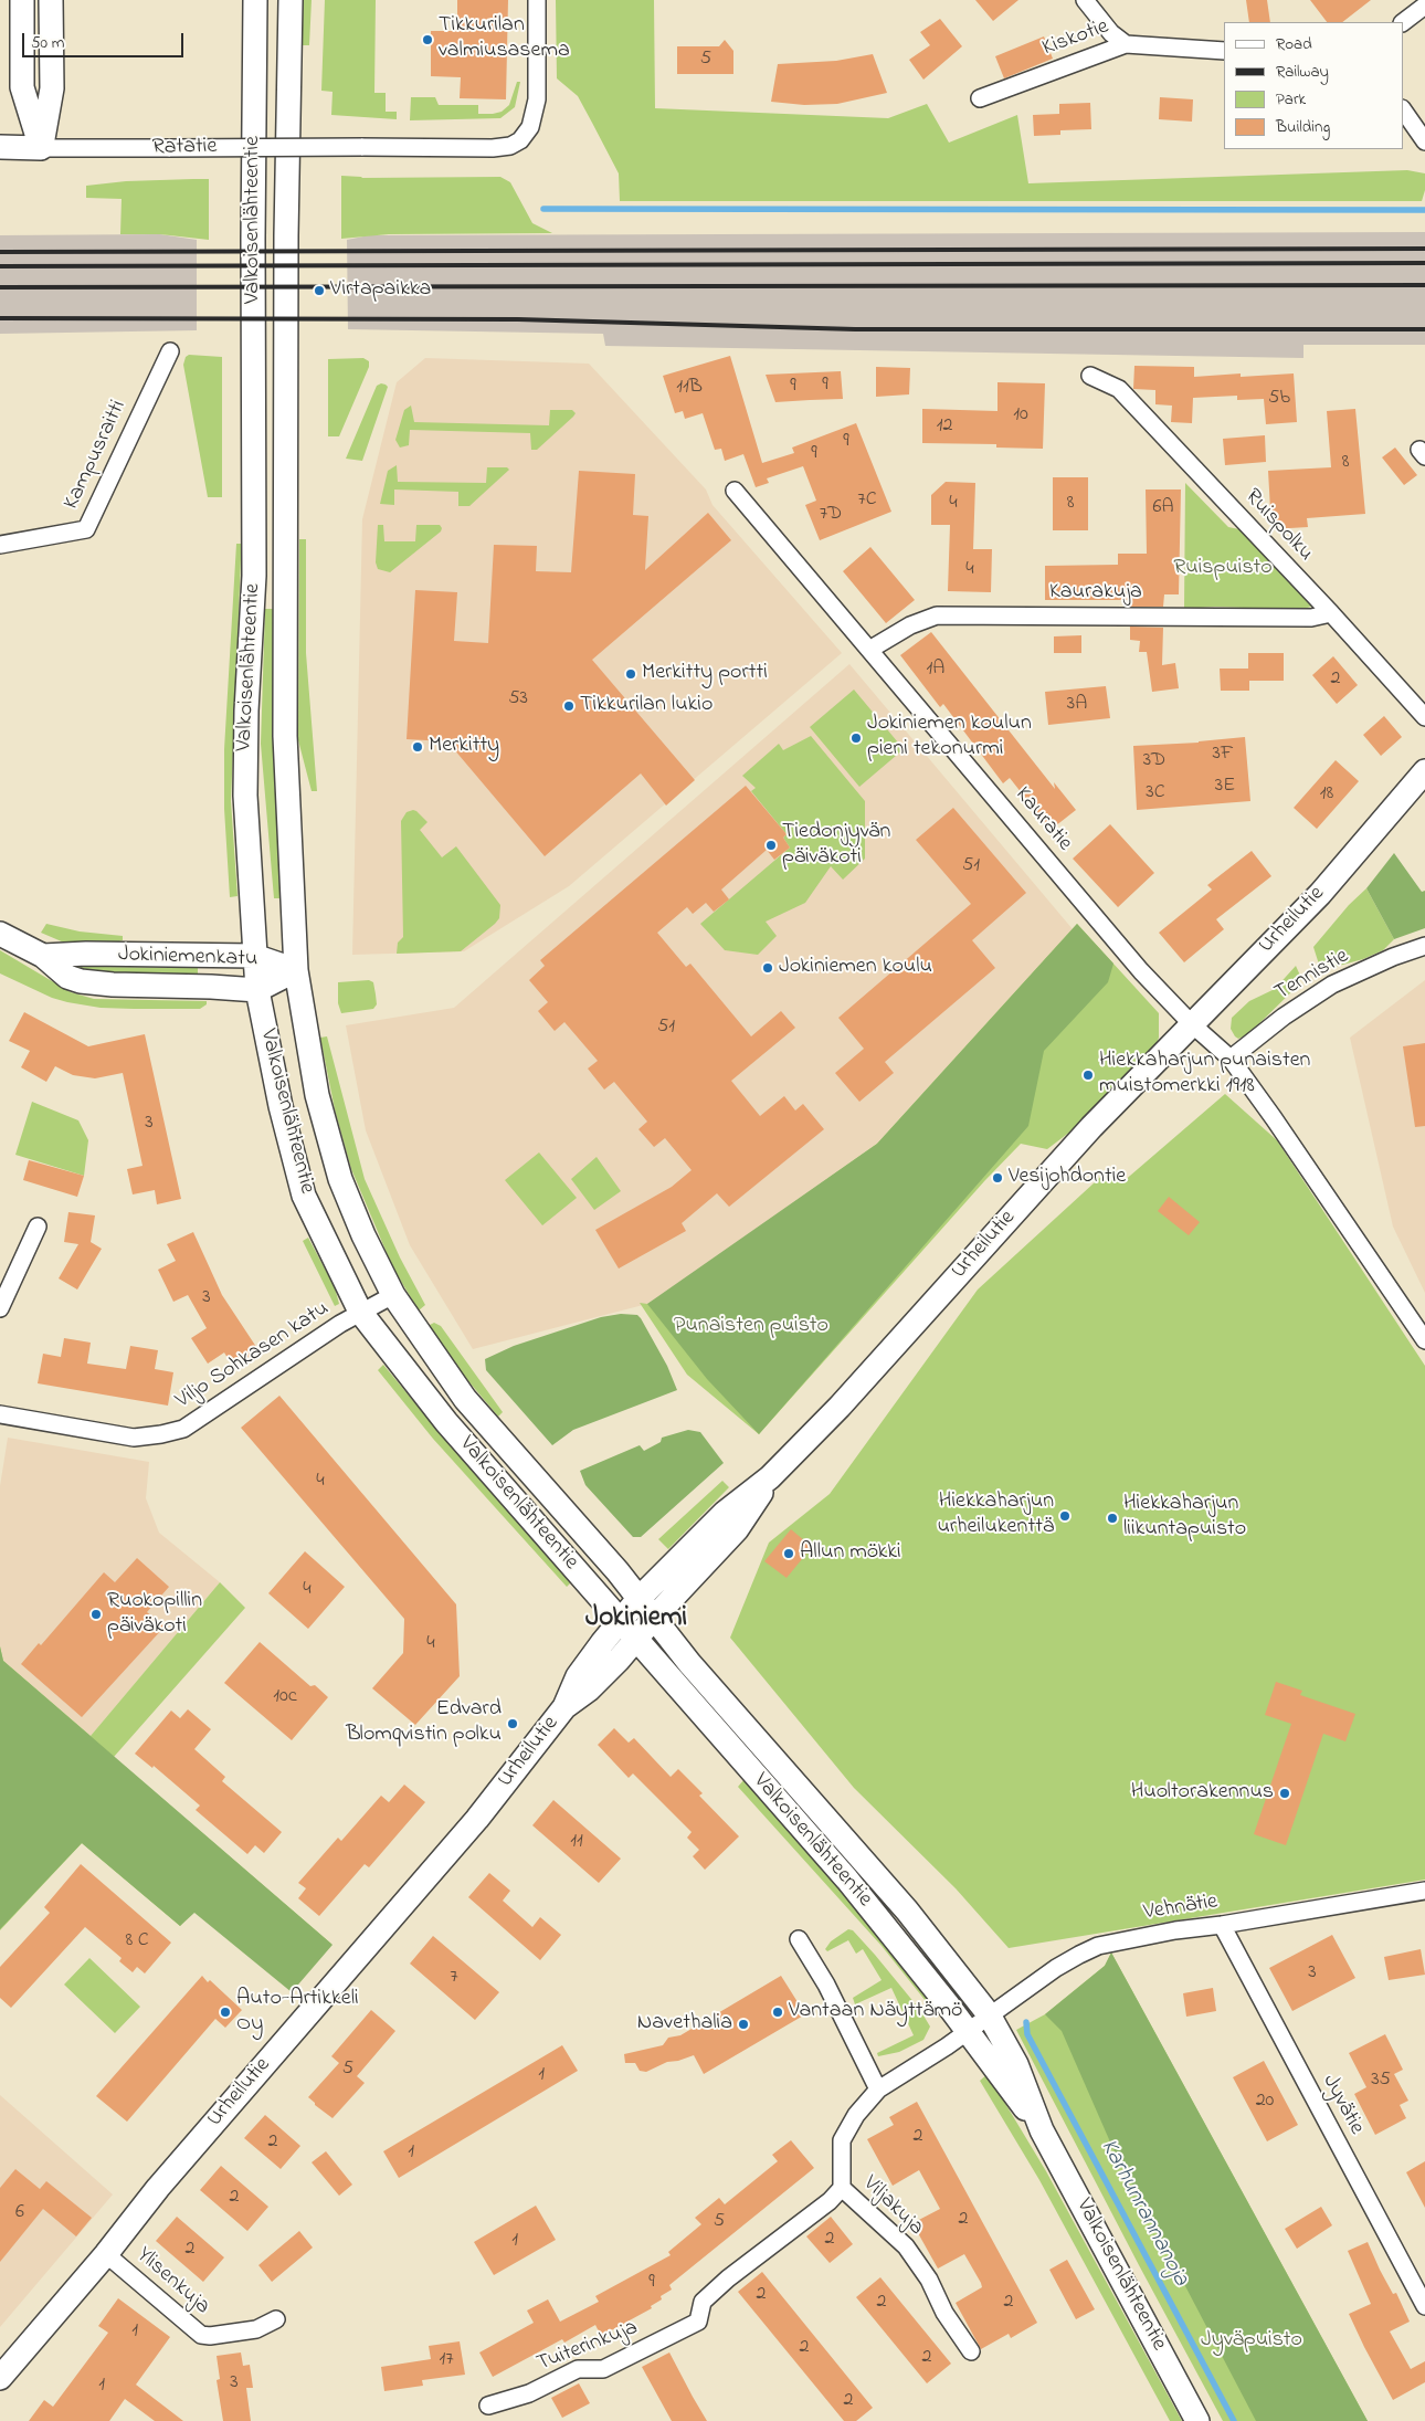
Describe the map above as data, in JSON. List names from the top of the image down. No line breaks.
{"streets":{"main road":["Ratatie","Valkoisenlähteentie","Urheilutie","Jokiniemenkatu"],"street":["Kiskotie","Kampusraitti","Ruispolku","Kaurakuja","Kauratie","Tennistie","Viljo Sohkasen katu","Vehnätie","Jyvätie","Viljakuja","Ylisenkuja","Tuiterinkuja"]},"crossings":[["Valkoisenlähteentie","Urheilutie"],["Valkoisenlähteentie","Jokiniemenkatu"],["Valkoisenlähteentie","Viljo Sohkasen katu"],["Valkoisenlähteentie","Vehnätie"],["Valkoisenlähteentie","Viljakuja"],["Ruispolku","Kaurakuja"],["Kaurakuja","Kauratie"],["Kauratie","Urheilutie"],["Urheilutie","Ylisenkuja"],["Vehnätie","Jyvätie"],["Vehnätie","Viljakuja"],["Viljakuja","Tuiterinkuja"]],"districts":["Jokiniemi"],"water":["Karhunrannanoja"],"parks":["Ruispuisto","Punaisten puisto","Jyväpuisto"],"places":["Tikkurilan valmiusasema","Virtapaikka","Merkitty portti","Tikkurilan lukio","Jokiniemen koulun pieni tekonurmi","Merkitty","Tiedonjyvän päiväkoti","Jokiniemen koulu","Hiekkaharjun punaisten muistomerkki 1918","Vesijohdontie","Hiekkaharjun urheilukenttä","Hiekkaharjun liikuntapuisto","Allun mökki","Ruokopillin päiväkoti","Edvard Blomqvistin polku","Huoltorakennus","Auto-Artikkeli Oy","Vantaan Näyttämö","Navethalia"],"house_numbers":["5","9","9","11B","5b","10","12","9","9","8","7C","4","8","6A","7D","4","1A","2","53","3A","3F","3D","3E","3C","18","51","51","3","3","4","4","4","10c","11","8 C","3","7","5","1","35","20","2","2","1","2","6","2","5","2","1","2","9","2","2","2","1","2","2","17","3","1","2"],"legend":["Road","Railway","Park","Building"],"scale_bar":"50 m"}
